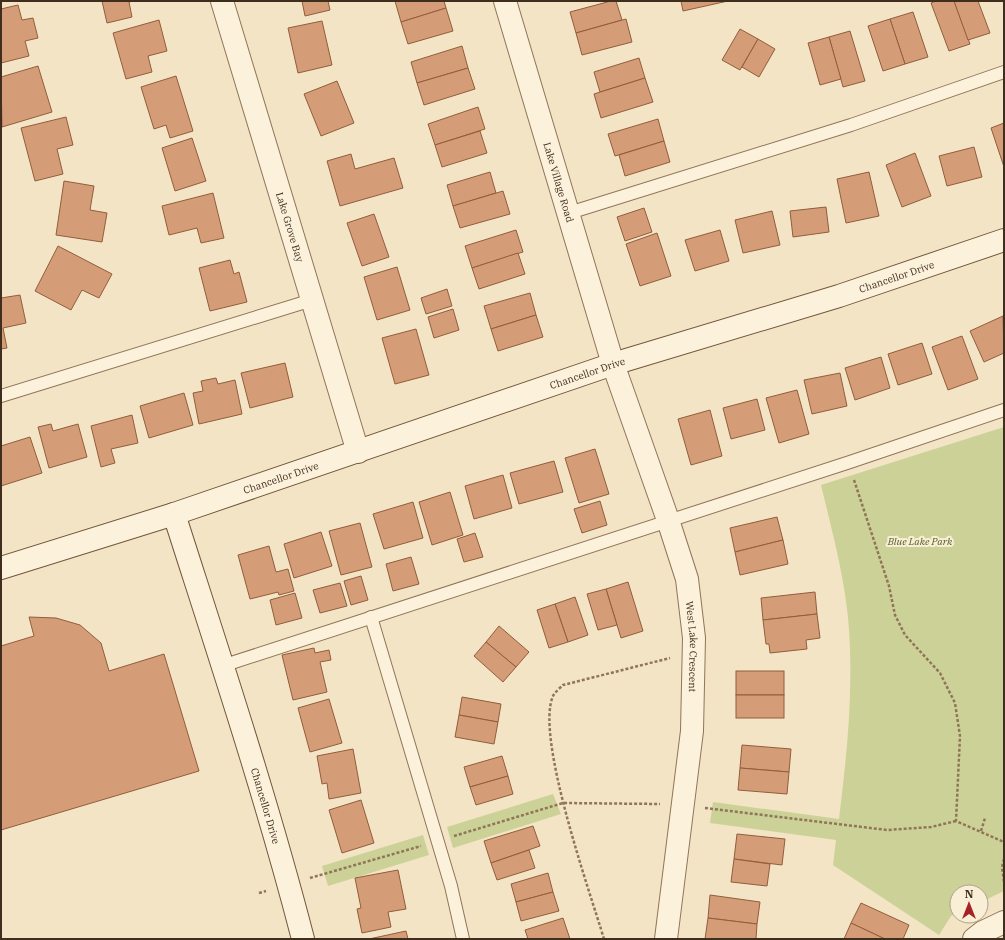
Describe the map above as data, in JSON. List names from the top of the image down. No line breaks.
{"streets":{"street":["Lake Village Road","Lake Grove Bay","Chancellor Drive","West Lake Crescent"]},"crossings":[["Lake Village Road","Chancellor Drive"],["Lake Village Road","West Lake Crescent"],["Lake Grove Bay","Chancellor Drive"],["Chancellor Drive","West Lake Crescent"]],"parks":["Blue Lake Park"],"north":"top"}
